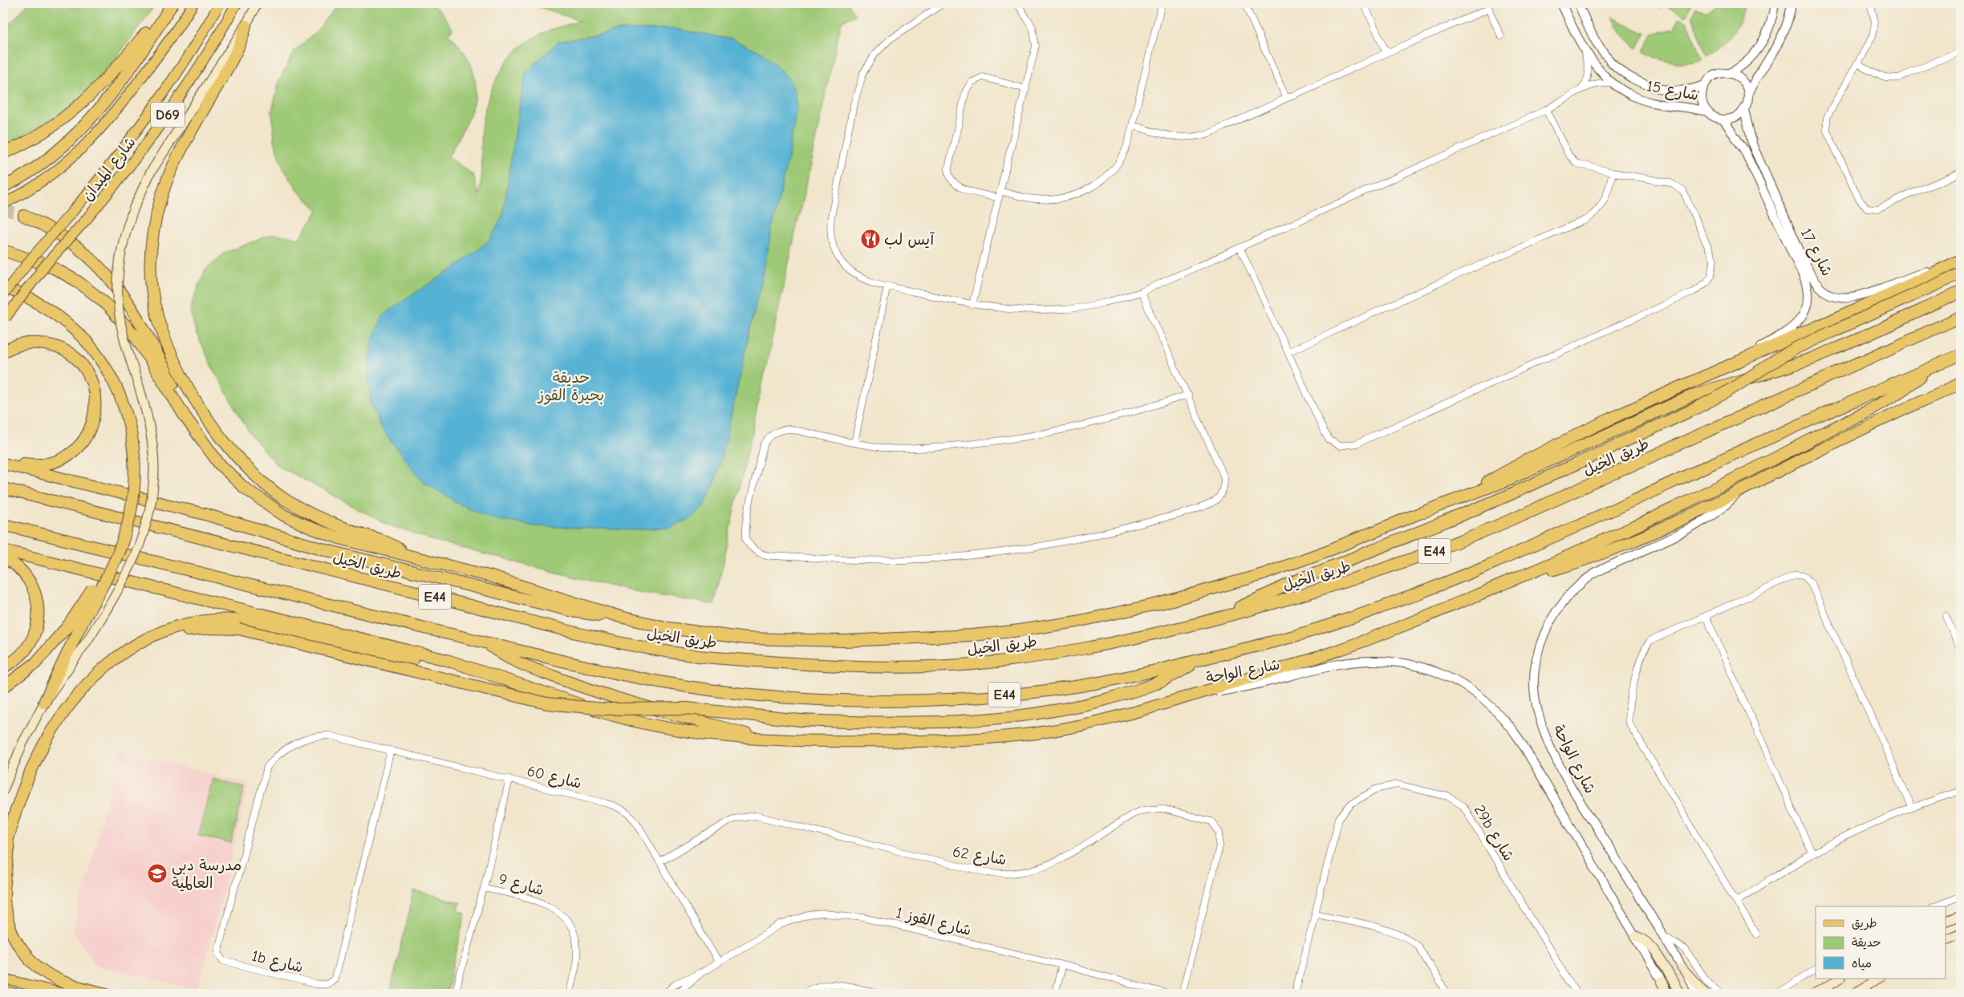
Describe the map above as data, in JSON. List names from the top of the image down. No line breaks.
{"streets":{"highway":["طريق الخيل","E44"],"main road":["D69","شارع الميدان"],"street":["شارع 15","17 شارع","شارع الواحة","شارع 60","29b شارع","شارع 62","شارع 9","شارع القوز 1","1b شارع"]},"crossings":[["شارع 15","17 شارع"],["شارع 60","شارع 62"],["شارع 60","شارع 9"],["شارع 60","شارع القوز 1"],["شارع 60","1b شارع"]],"parks":["حديقة بحيرة القوز"],"places":{"restaurant":["آيس لب"],"school or university":["مدرسة دبي العالمية"]},"legend":["طريق","حديقة","مياه"]}
